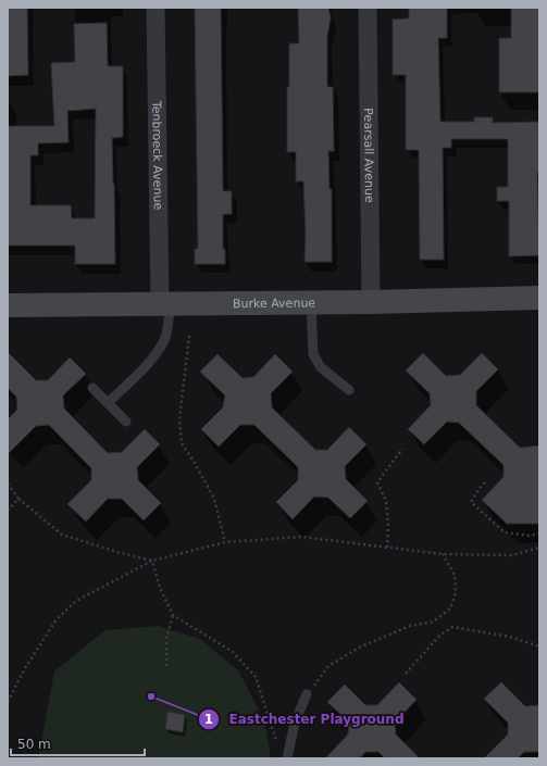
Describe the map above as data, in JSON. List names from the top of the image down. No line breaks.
{"streets":{"main road":["Burke Avenue"],"street":["Tenbroeck Avenue","Pearsall Avenue"]},"crossings":[["Tenbroeck Avenue","Burke Avenue"],["Pearsall Avenue","Burke Avenue"]],"places":["Eastchester Playground"],"scale_bar":"50 m"}
